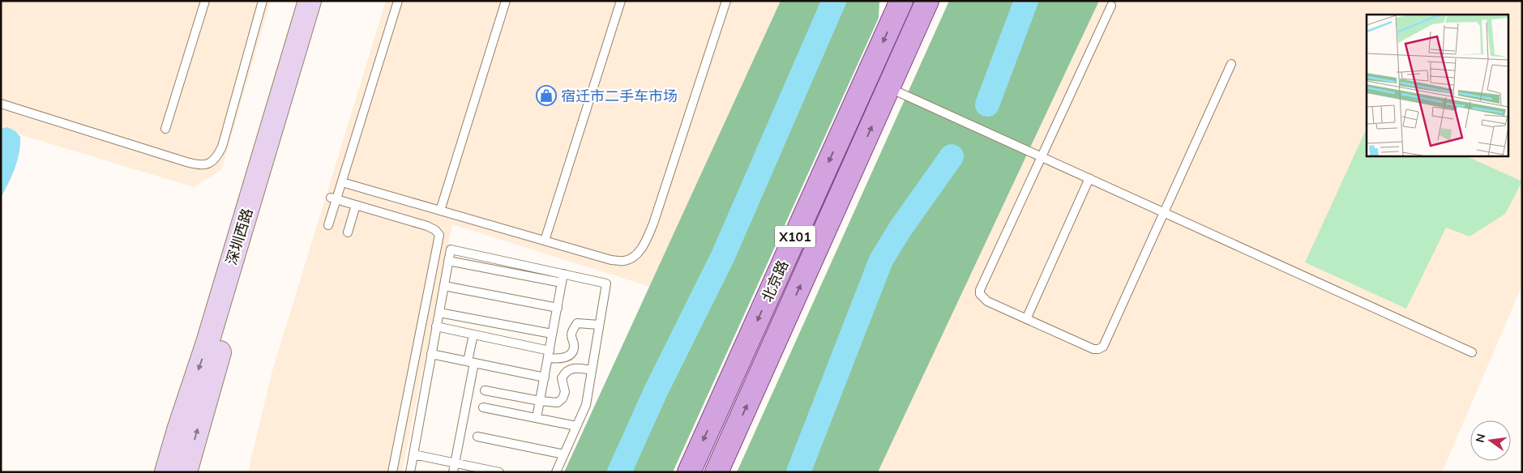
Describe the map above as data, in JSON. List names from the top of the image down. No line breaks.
{"streets":{"main road":["X101","北京路"],"street":["深圳西路"]},"places":{"shop":["宿迁市二手车市场"]},"north":"left"}
